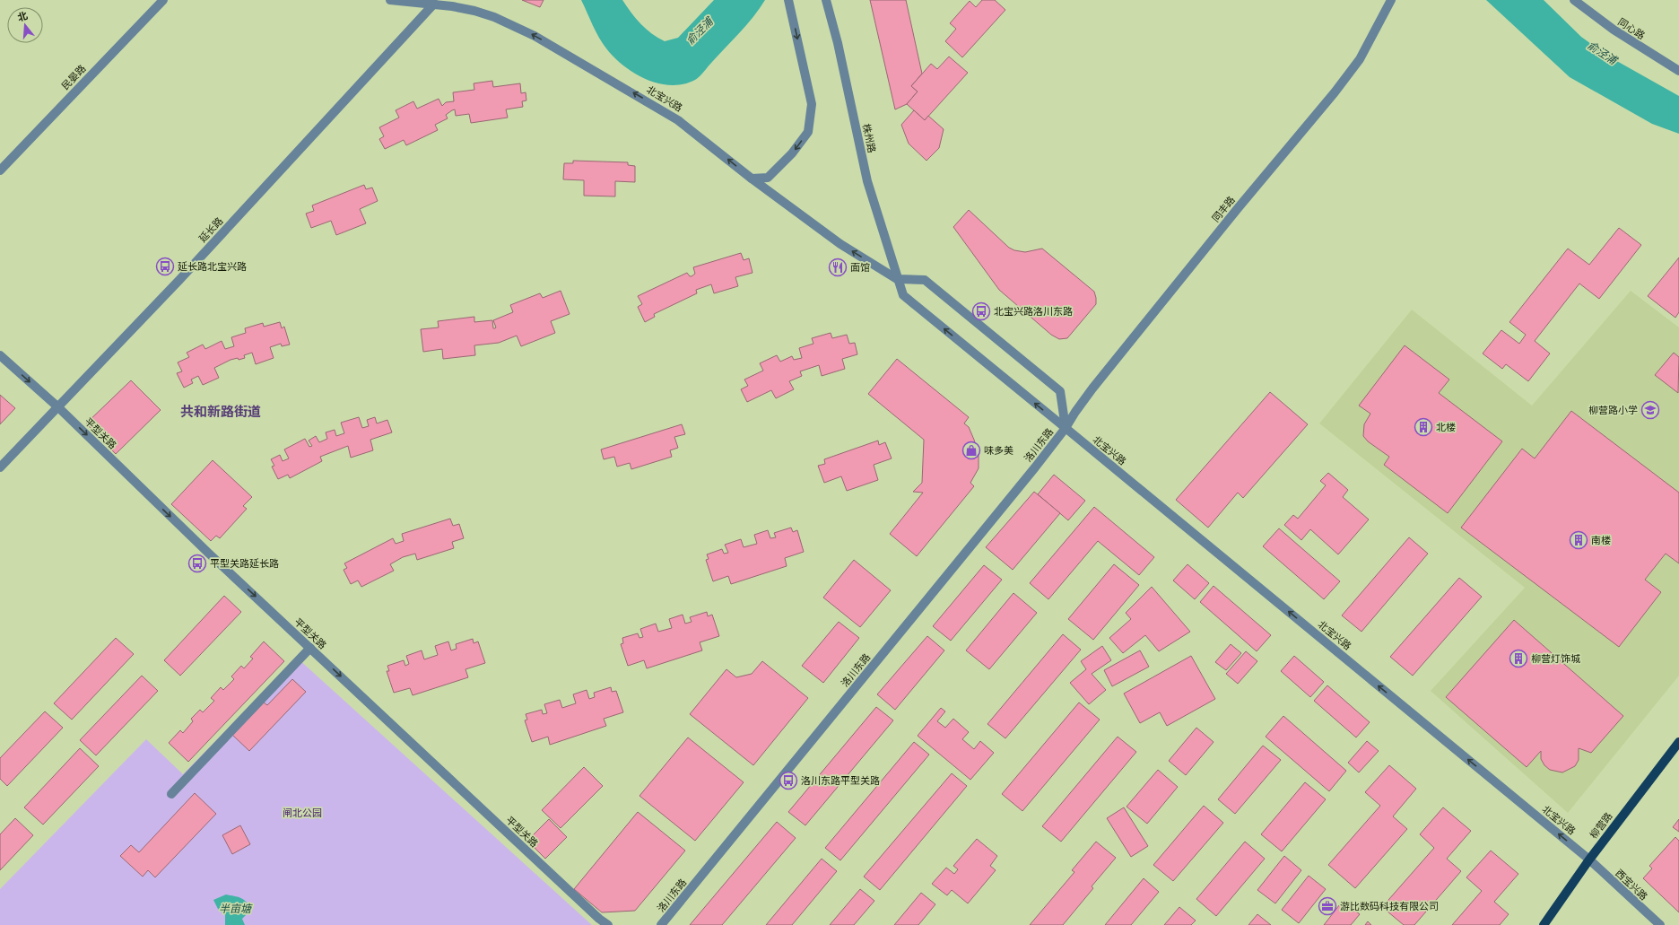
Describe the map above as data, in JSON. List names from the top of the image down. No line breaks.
{"streets":{"main road":["柳营路"],"street":["同心路","民晏路","北宝兴路","株州路","同丰路","延长路","平型关路","洛川东路","西宝兴路"]},"crossings":[["北宝兴路","株州路"],["北宝兴路","同丰路"],["北宝兴路","延长路"],["北宝兴路","洛川东路"],["北宝兴路","柳营路"],["北宝兴路","西宝兴路"],["同丰路","洛川东路"],["延长路","平型关路"],["柳营路","西宝兴路"]],"one_way":["北宝兴路","平型关路"],"districts":["共和新路街道"],"water":["俞泾浦","半亩塘"],"parks":["闸北公园"],"places":{"bus stop":["延长路北宝兴路","北宝兴路洛川东路","平型关路延长路","洛川东路平型关路"],"restaurant":["面馆"],"school or university":["柳营路小学"],"building":["北楼","南楼","柳营灯饰城"],"shop":["味多美"],"office":["游比数码科技有限公司"]},"north":"top"}
